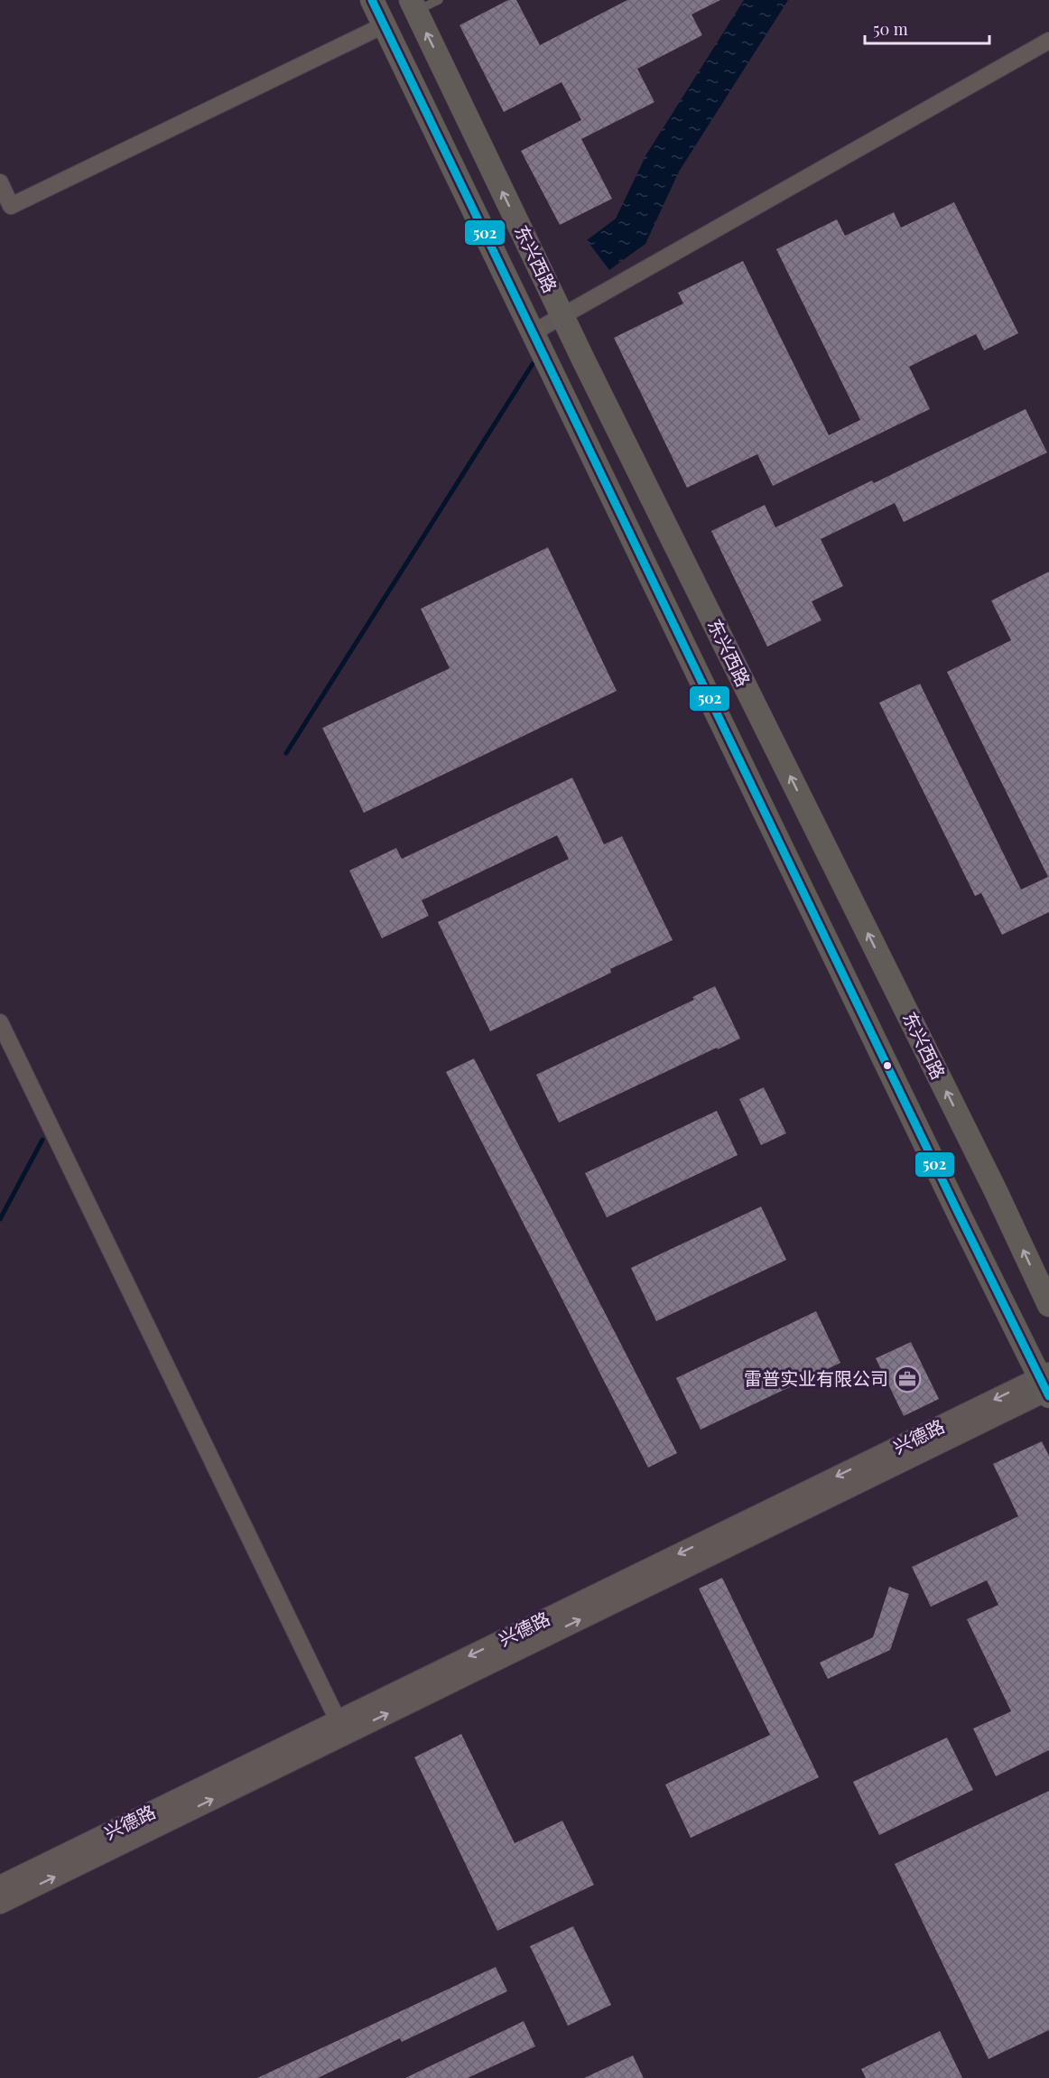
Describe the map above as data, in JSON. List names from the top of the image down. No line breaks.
{"streets":{"main road":["东兴西路"],"street":["兴德路"]},"crossings":[["东兴西路","兴德路"]],"places":{"office":["雷普实业有限公司"]},"lines":["transit line 502"],"scale_bar":"50 m"}
